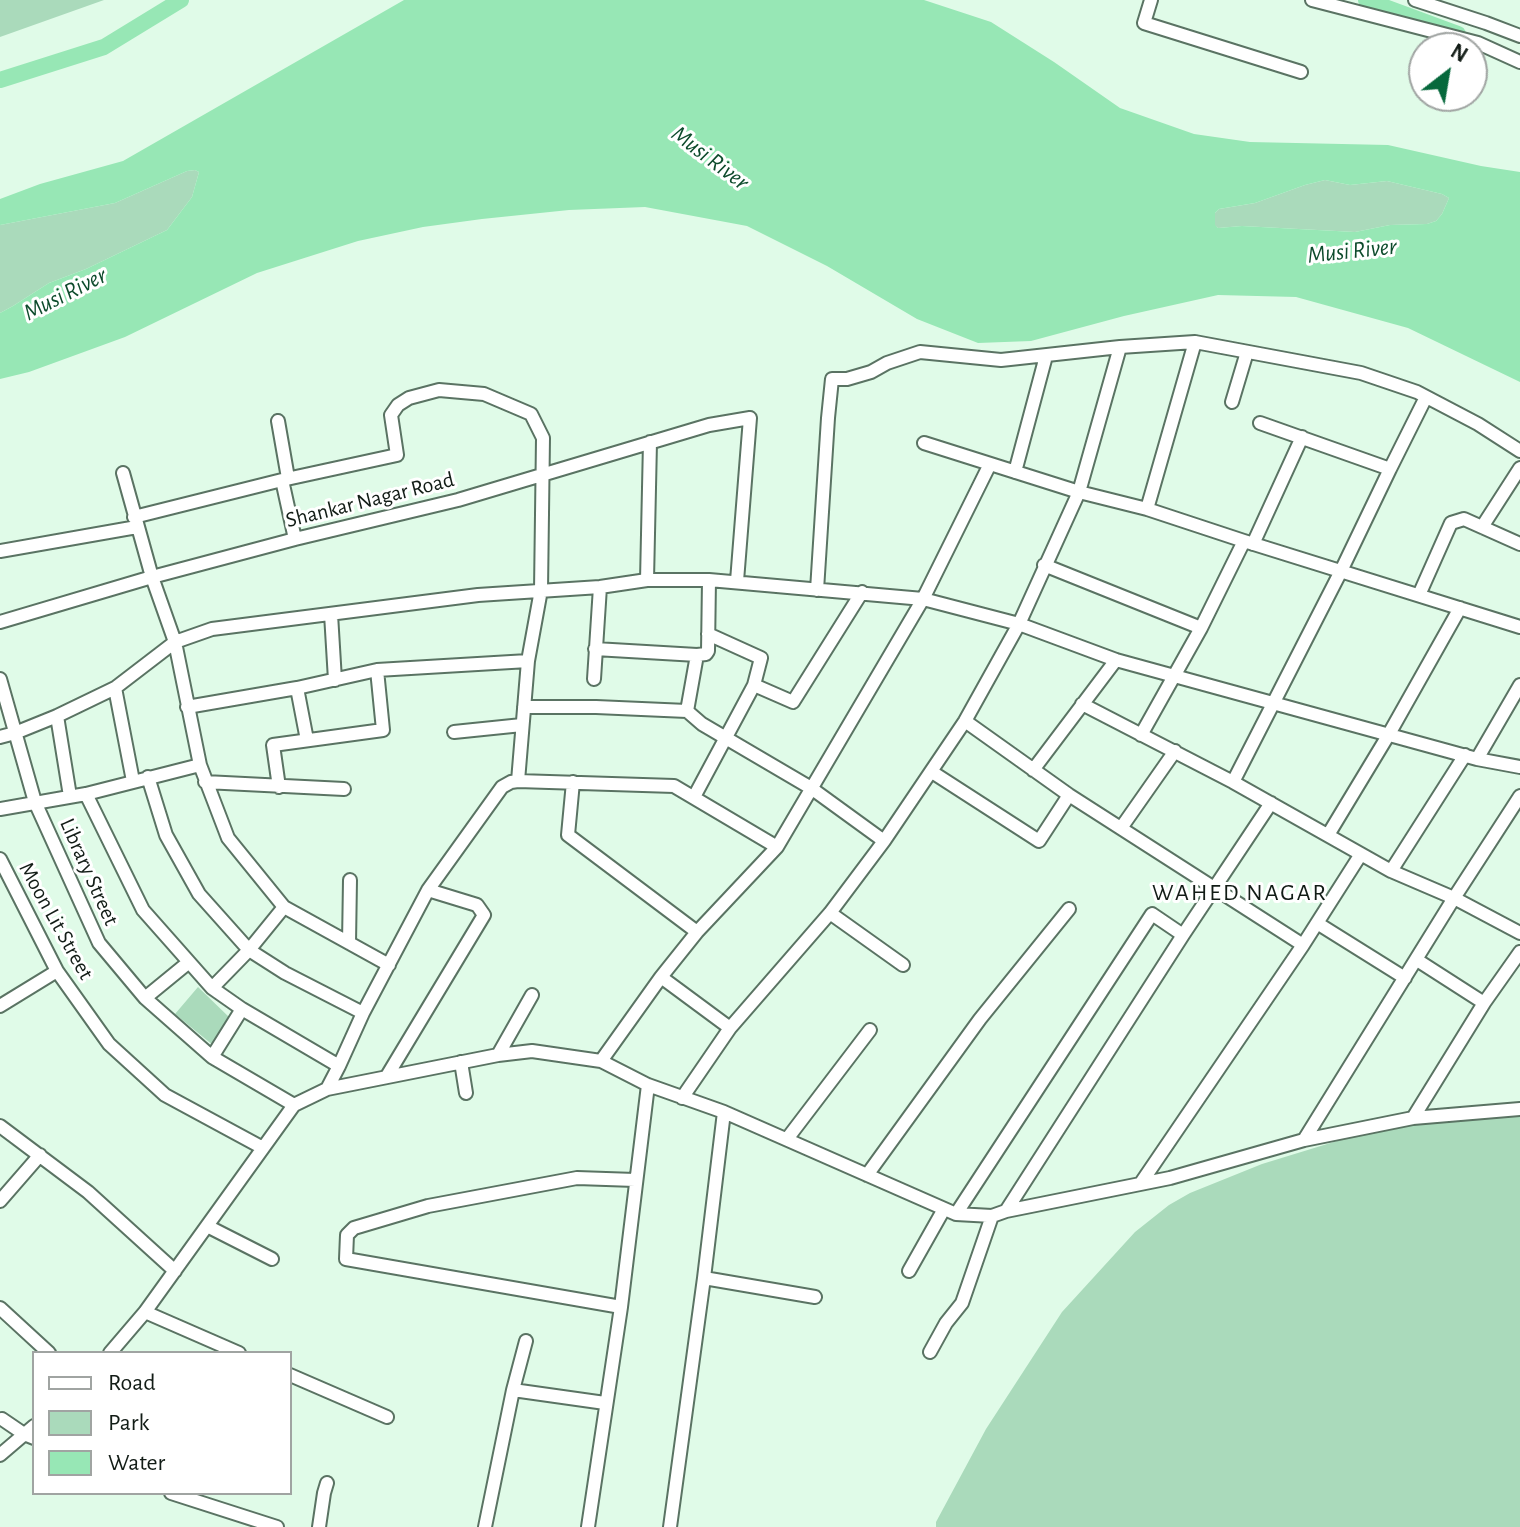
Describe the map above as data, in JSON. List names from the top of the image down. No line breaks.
{"streets":{"street":["Shankar Nagar Road","Library Street","Moon Lit Street"]},"districts":["WAHED NAGAR"],"water":["Musi River"],"legend":["Road","Park","Water"],"north":"top right"}
